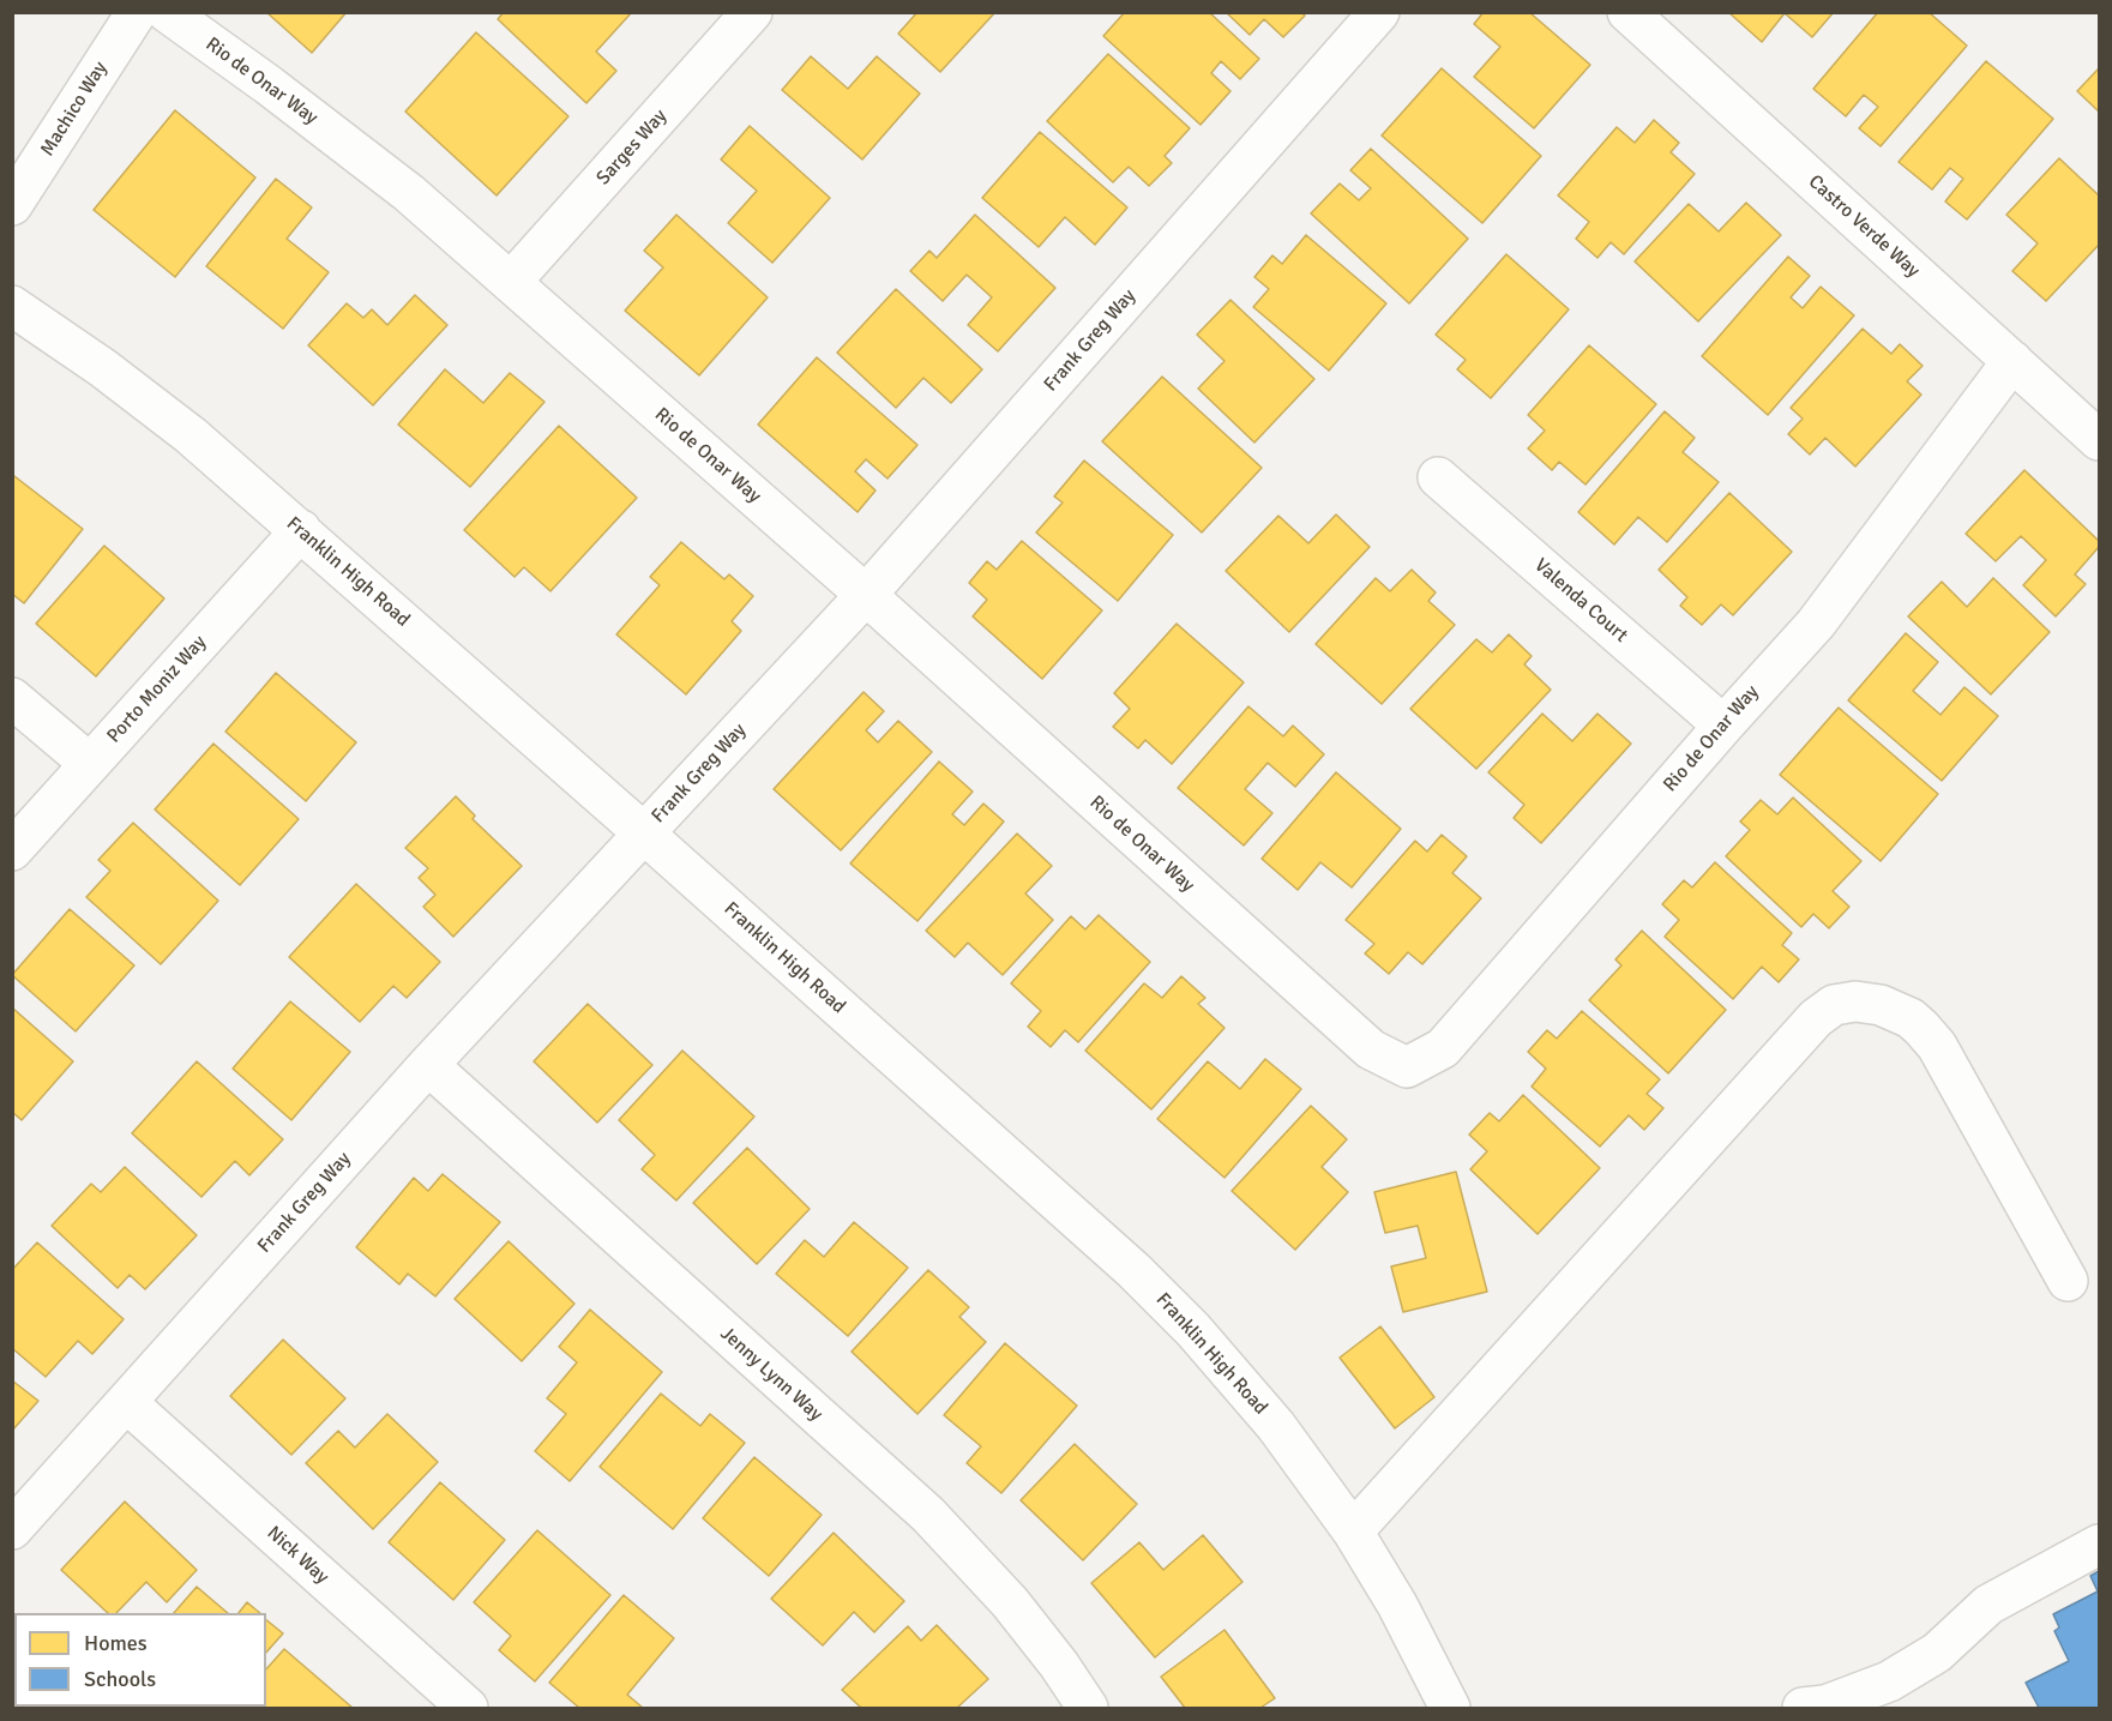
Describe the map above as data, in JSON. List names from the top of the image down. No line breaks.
{"streets":{"street":["Rio de Onar Way","Machico Way","Sarges Way","Castro Verde Way","Frank Greg Way","Franklin High Road","Valenda Court","Porto Moniz Way","Jenny Lynn Way","Nick Way"]},"crossings":[["Rio de Onar Way","Sarges Way"],["Rio de Onar Way","Castro Verde Way"],["Rio de Onar Way","Frank Greg Way"],["Rio de Onar Way","Valenda Court"],["Frank Greg Way","Franklin High Road"],["Frank Greg Way","Jenny Lynn Way"],["Frank Greg Way","Nick Way"],["Franklin High Road","Porto Moniz Way"]],"legend":["Homes","Schools"]}
